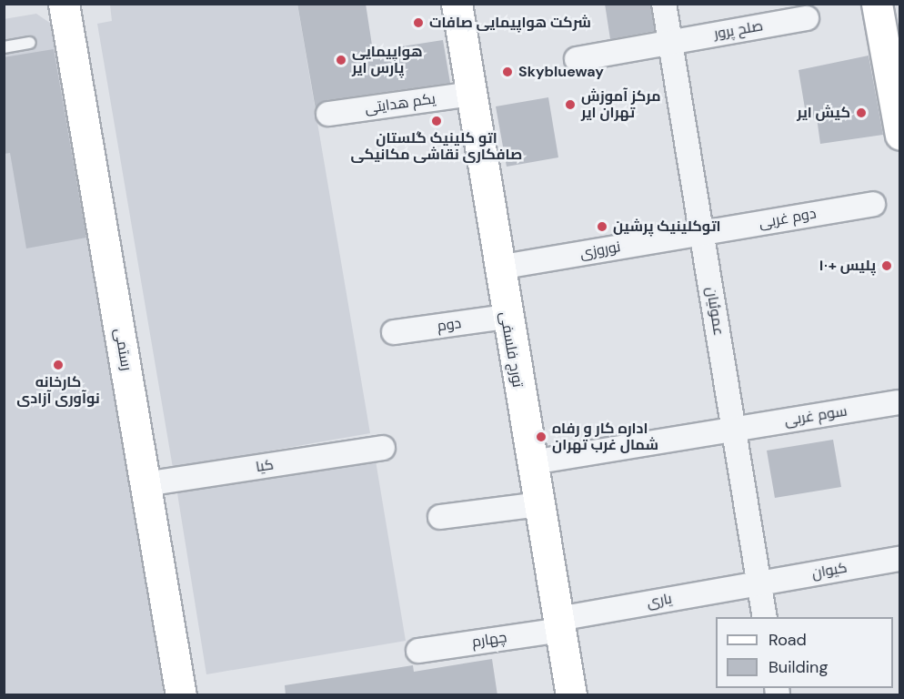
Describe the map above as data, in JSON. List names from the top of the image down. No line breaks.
{"streets":{"street":["صلح پرور","یکم هدایتی","دوم غربی","نوروزی","عموئیان","دوم","رستمی","تورج فلسفی","سوم غربی","کیا","کیوان","یاری","چهارم"]},"crossings":[["صلح پرور","عموئیان"],["یکم هدایتی","تورج فلسفی"],["دوم غربی","نوروزی"],["دوم غربی","عموئیان"],["نوروزی","عموئیان"],["نوروزی","تورج فلسفی"],["عموئیان","سوم غربی"],["عموئیان","کیوان"],["عموئیان","یاری"],["دوم","تورج فلسفی"],["رستمی","کیا"],["تورج فلسفی","سوم غربی"],["تورج فلسفی","یاری"],["تورج فلسفی","چهارم"],["کیوان","یاری"],["یاری","چهارم"]],"places":["شرکت هواپیمایی صافات","هواپیمایی پارس ایر","Skyblueway","مرکز آموزش تهران ایر","کیش ایر","اتو کلینیک گلستان صافکاری نقاشی مکانیکی","اتوکلینیک پرشین","پلیس +۱۰","کارخانه نوآوری آزادی","اداره کار و رفاه شمال غرب تهران"],"legend":["Road","Building"]}
